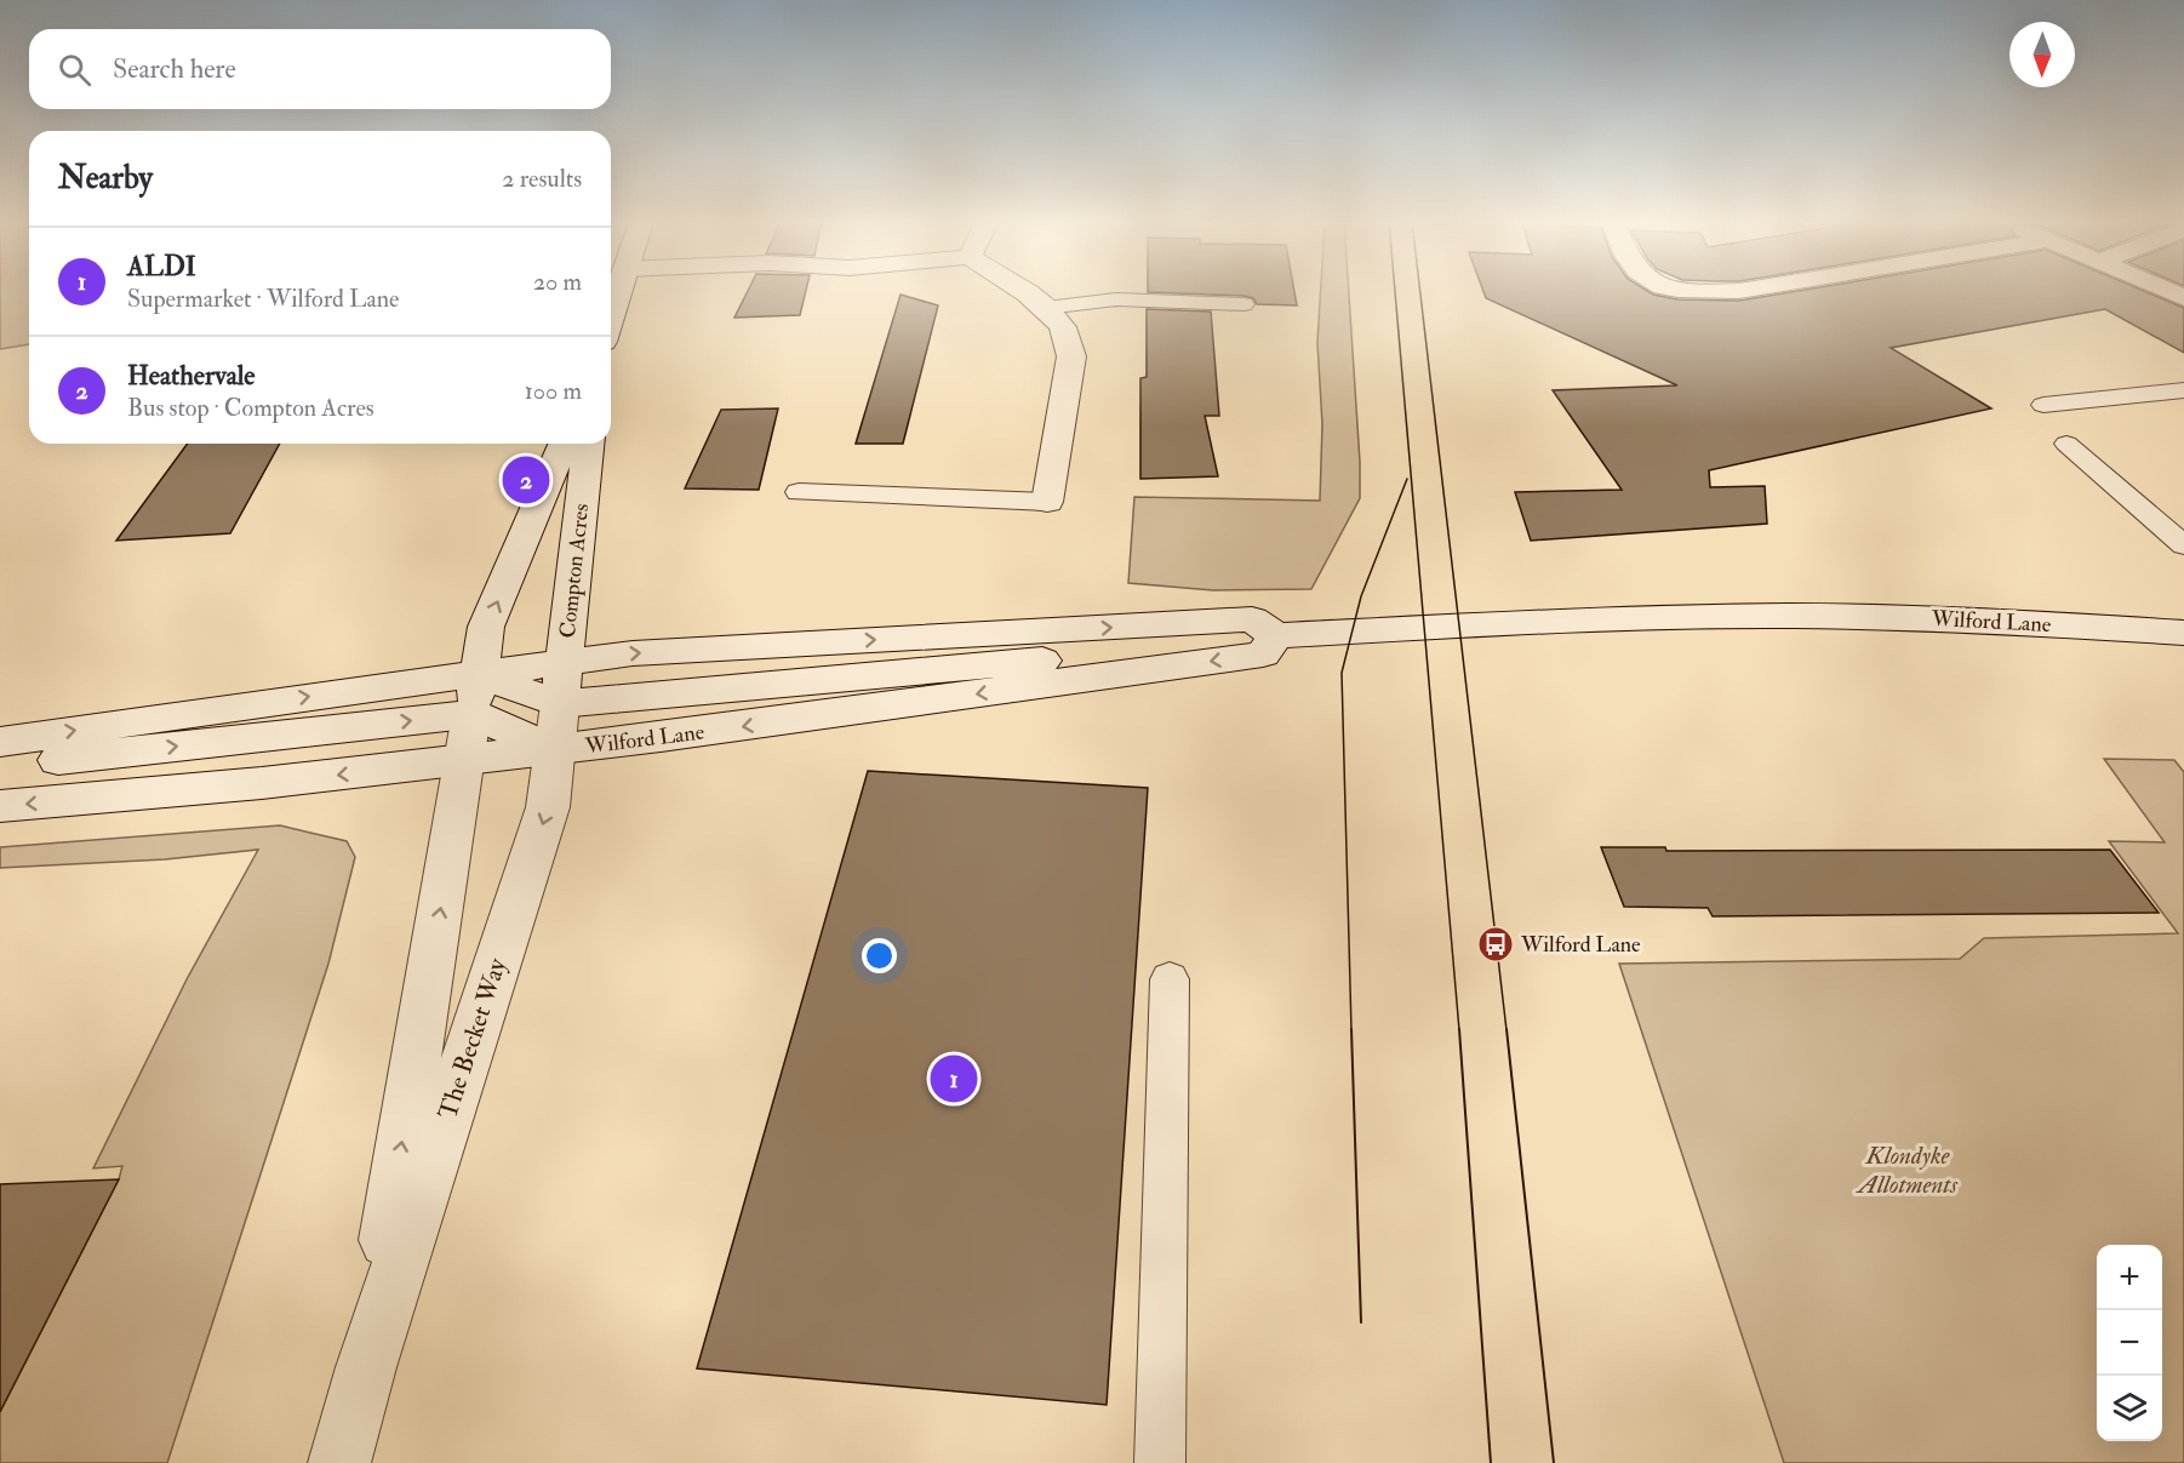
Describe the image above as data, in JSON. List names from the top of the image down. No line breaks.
{"streets":{"street":["Compton Acres","Wilford Lane","The Becket Way"]},"crossings":[["Compton Acres","Wilford Lane"],["Compton Acres","The Becket Way"],["Wilford Lane","The Becket Way"]],"parks":["Klondyke Allotments"],"places":{"bus stop":["Wilford Lane"]},"north":"bottom","page":{"search":"Search here","heading":["Nearby","2 results"],"list":[{"mark":"1","name":"ALDI","note":"Supermarket · Wilford Lane","value":"20 m"},{"mark":"2","name":"Heathervale","note":"Bus stop · Compton Acres","value":"100 m"}],"pins":["2","1"],"map_buttons":["+","−"]}}
